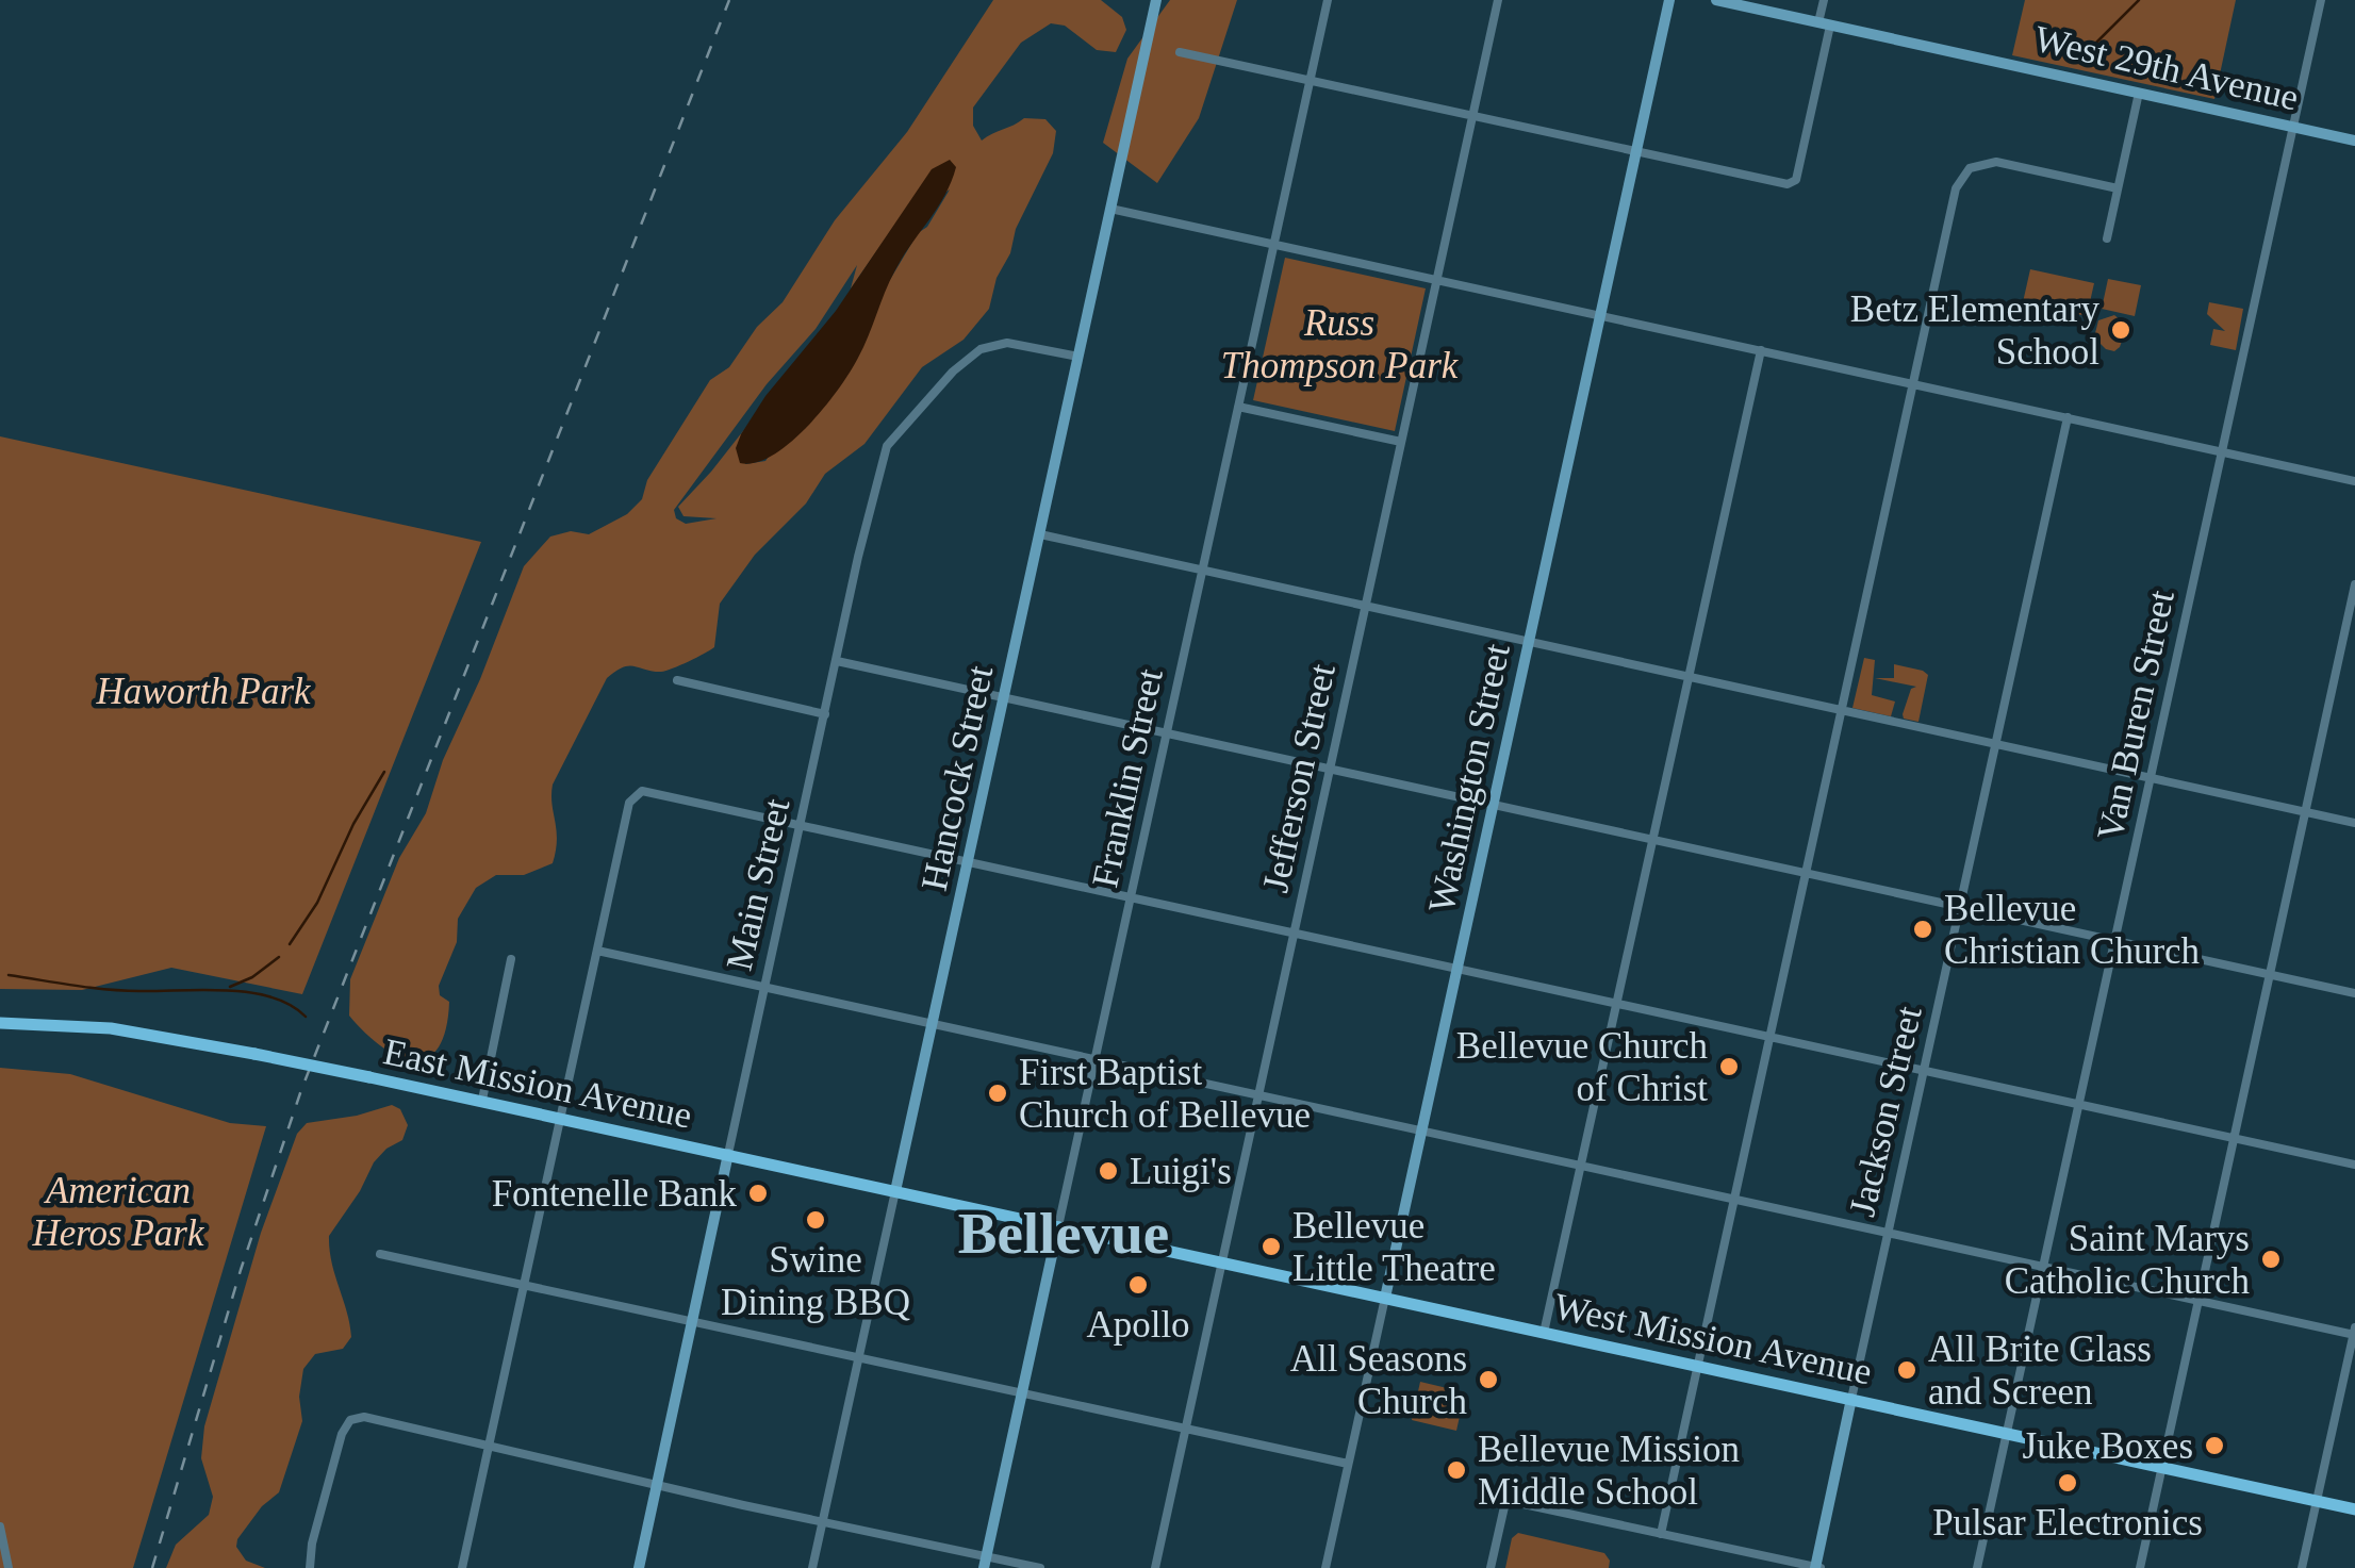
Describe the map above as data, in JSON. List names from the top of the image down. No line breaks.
{"streets":{"main road":["East Mission Avenue","West Mission Avenue"],"street":["West 29th Avenue","Van Buren Street","Hancock Street","Franklin Street","Jefferson Street","Washington Street","Main Street","Jackson Street"]},"crossings":[["West 29th Avenue","Van Buren Street"],["Van Buren Street","West Mission Avenue"],["Hancock Street","Main Street"],["Hancock Street","East Mission Avenue"],["Franklin Street","East Mission Avenue"],["Franklin Street","West Mission Avenue"],["Jefferson Street","West Mission Avenue"],["Washington Street","West Mission Avenue"],["Main Street","East Mission Avenue"],["East Mission Avenue","West Mission Avenue"],["Jackson Street","West Mission Avenue"]],"districts":["Bellevue"],"parks":["Russ Thompson Park","Haworth Park","American Heros Park"],"places":["Betz Elementary School","Bellevue Christian Church","Bellevue Church of Christ","First Baptist Church of Bellevue","Luigi's","Fontenelle Bank","Swine Dining BBQ","Bellevue Little Theatre","Saint Marys Catholic Church","Apollo","All Brite Glass and Screen","All Seasons Church","Juke Boxes","Bellevue Mission Middle School","Pulsar Electronics"]}
